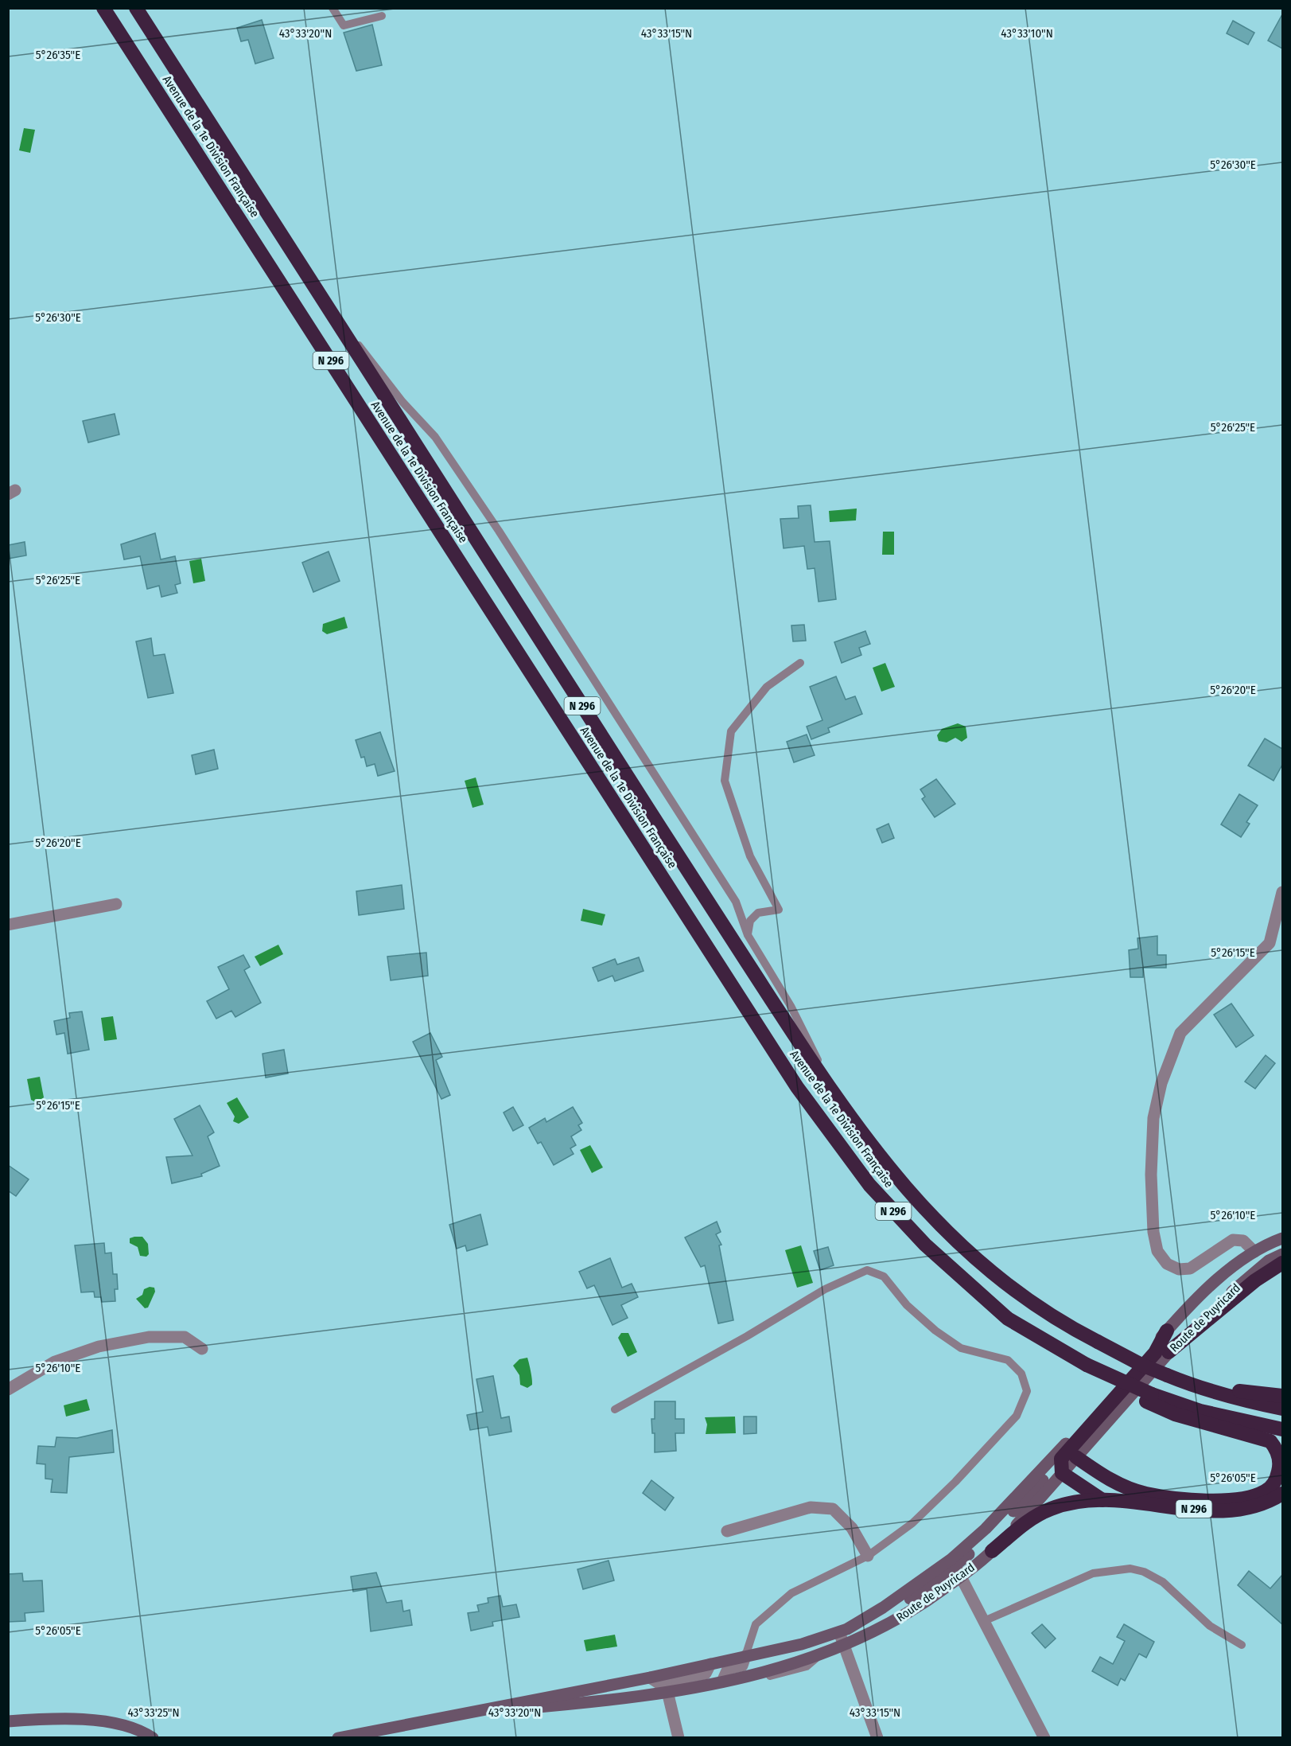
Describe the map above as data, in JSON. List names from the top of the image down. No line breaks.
{"streets":{"highway":["Avenue de la 1e Division Française","N 296"],"main road":["Route de Puyricard"]},"crossings":[["Avenue de la 1e Division Française","N 296"],["N 296","Route de Puyricard"]],"coordinates":["43°33'20\"N","43°33'15\"N","43°33'10\"N","5°26'35\"E","5°26'30\"E","5°26'25\"E","5°26'20\"E","5°26'15\"E","5°26'10\"E","5°26'05\"E","43°33'25\"N"]}
